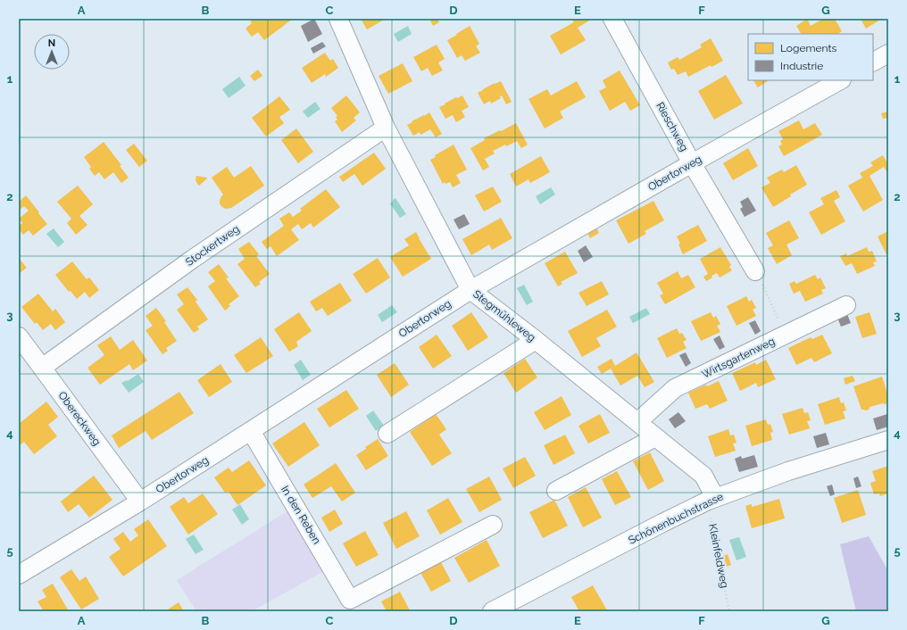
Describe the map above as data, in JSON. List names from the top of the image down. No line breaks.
{"streets":{"street":["Rieschweg","Obertorweg","Stockertweg","Stegmühleweg","Wirtsgartenweg","Obereckweg","In den Reben","Schönenbuchstrasse"],"path":["Kleinfeldweg"]},"crossings":[["Rieschweg","Obertorweg"],["Obertorweg","Stegmühleweg"],["Obertorweg","Obereckweg"],["Obertorweg","In den Reben"],["Stockertweg","Stegmühleweg"],["Stockertweg","Obereckweg"],["Stegmühleweg","Wirtsgartenweg"],["Stegmühleweg","Schönenbuchstrasse"],["Stegmühleweg","Kleinfeldweg"],["Schönenbuchstrasse","Kleinfeldweg"]],"legend":["Logements","Industrie"],"north":"top","grid":{"columns":["A","B","C","D","E","F","G"],"rows":["1","2","3","4","5"]}}
